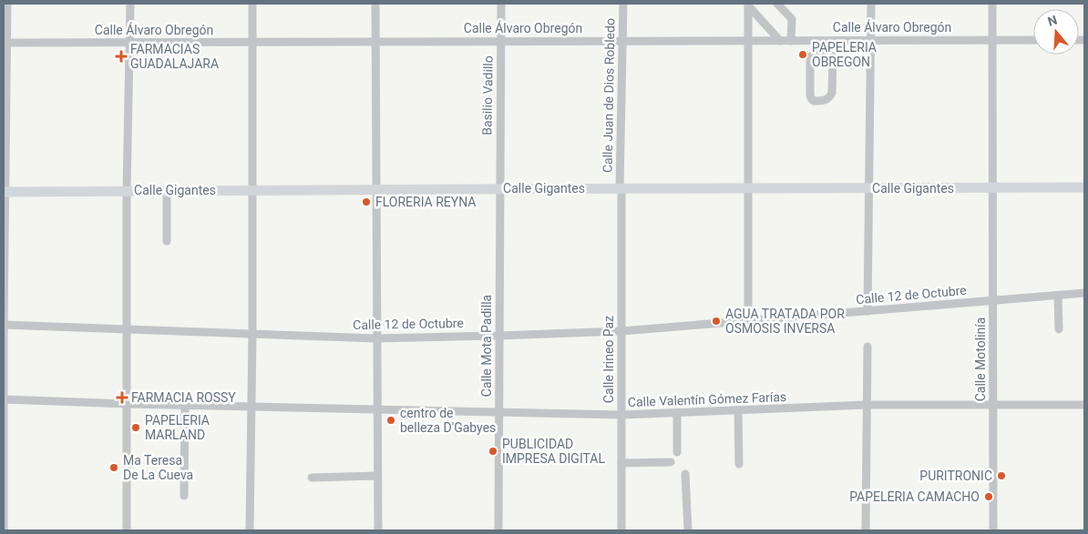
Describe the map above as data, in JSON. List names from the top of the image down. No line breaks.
{"streets":{"main road":["Calle Gigantes"],"street":["Calle Álvaro Obregón","Basilio Vadillo","Calle Juan de Dios Robledo","Calle 12 de Octubre","Calle Mota Padilla","Calle Irineo Paz","Calle Motolinía","Calle Valentín Gómez Farías"]},"crossings":[["Calle Álvaro Obregón","Basilio Vadillo"],["Calle Álvaro Obregón","Calle Juan de Dios Robledo"],["Calle Álvaro Obregón","Calle Motolinía"],["Basilio Vadillo","Calle Gigantes"],["Basilio Vadillo","Calle Mota Padilla"],["Calle Juan de Dios Robledo","Calle Gigantes"],["Calle Juan de Dios Robledo","Calle Irineo Paz"],["Calle Gigantes","Calle Mota Padilla"],["Calle Gigantes","Calle Irineo Paz"],["Calle Gigantes","Calle Motolinía"],["Calle 12 de Octubre","Calle Mota Padilla"],["Calle 12 de Octubre","Calle Irineo Paz"],["Calle 12 de Octubre","Calle Motolinía"],["Calle Mota Padilla","Calle Valentín Gómez Farías"],["Calle Irineo Paz","Calle Valentín Gómez Farías"],["Calle Motolinía","Calle Valentín Gómez Farías"]],"places":{"other":["PAPELERIA OBREGON","FLORERIA REYNA","AGUA TRATADA POR OSMOSIS INVERSA","centro de belleza D'Gabyes","PAPELERIA MARLAND","PUBLICIDAD IMPRESA DIGITAL","Ma Teresa De La Cueva","PURITRONIC","PAPELERIA CAMACHO"],"health":["FARMACIAS GUADALAJARA","FARMACIA ROSSY"]},"north":"top"}
